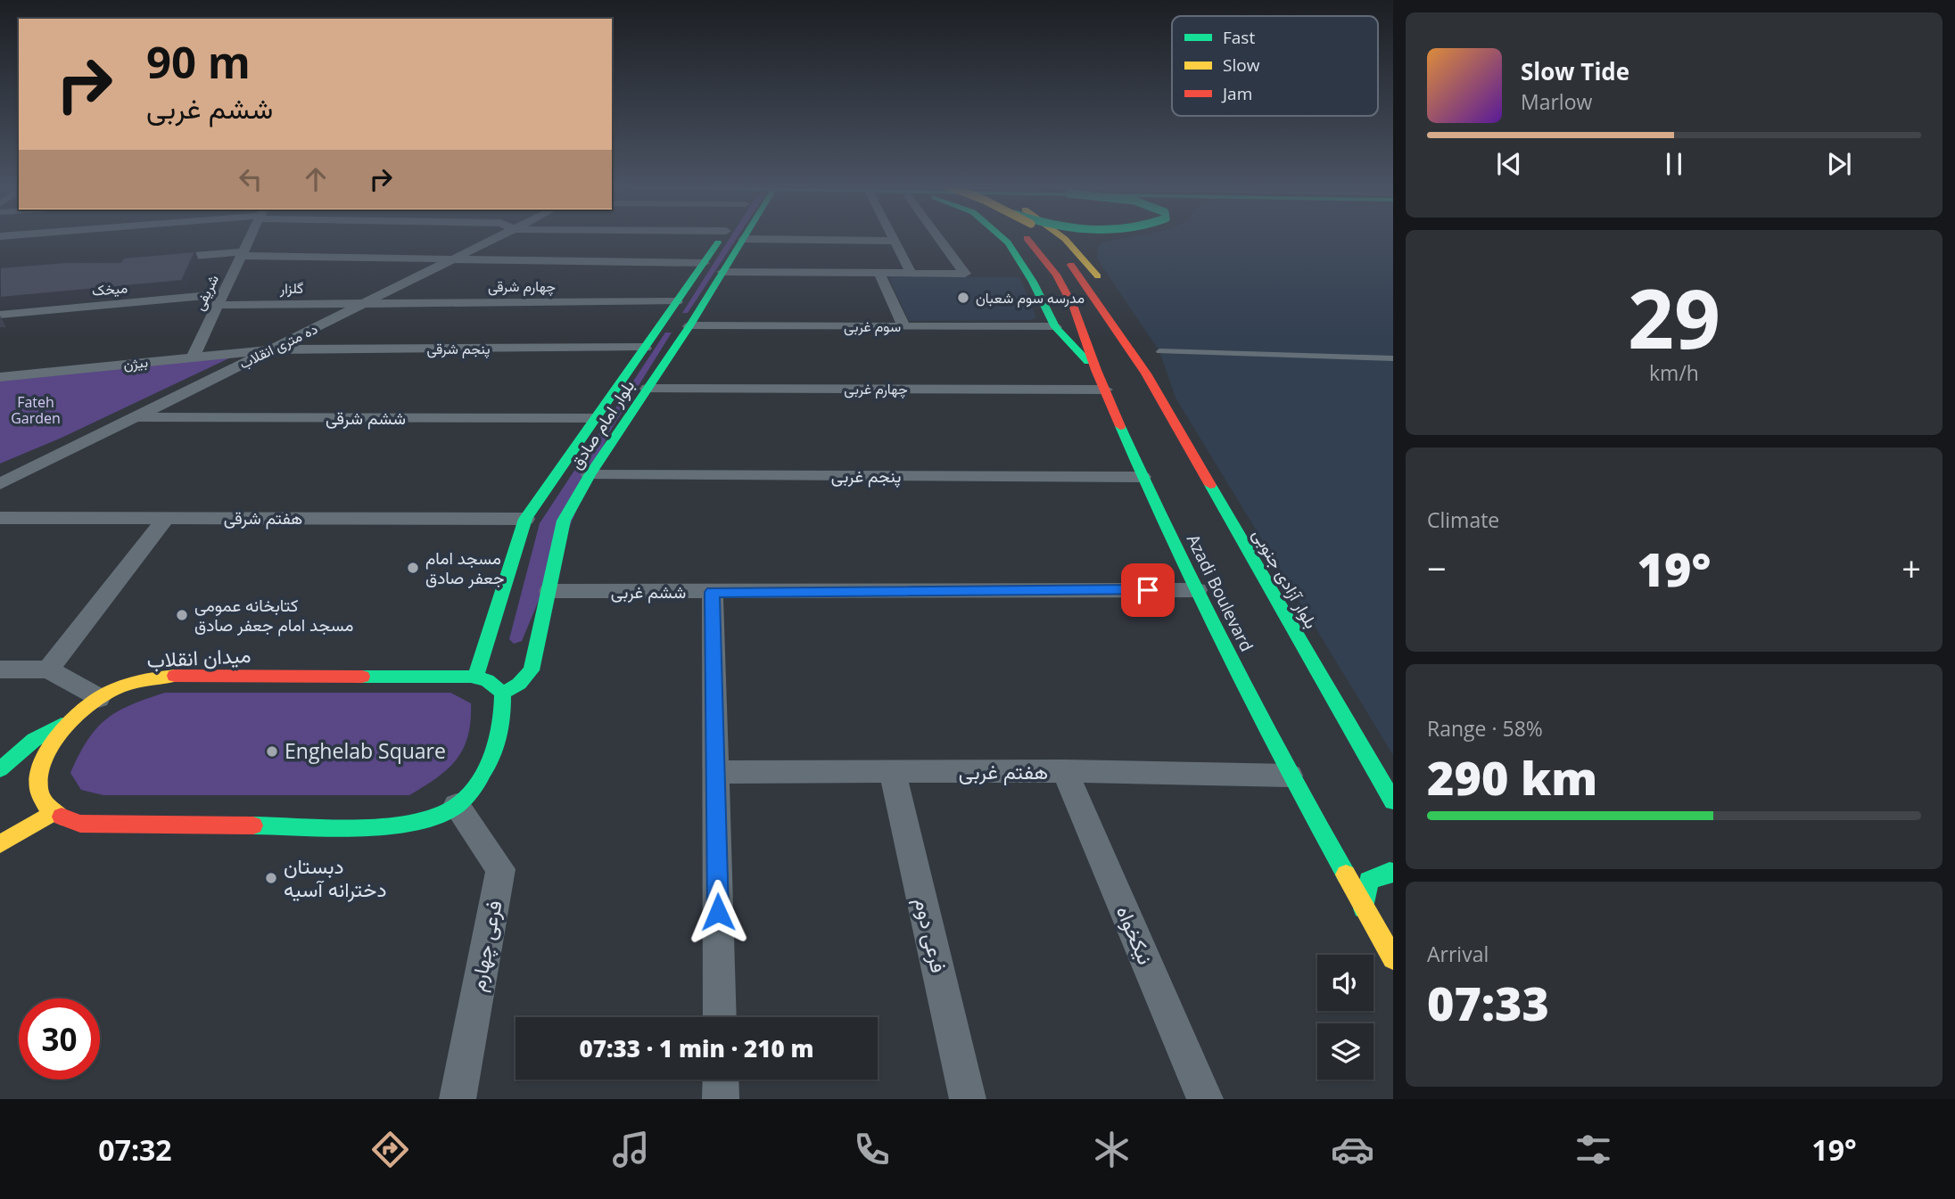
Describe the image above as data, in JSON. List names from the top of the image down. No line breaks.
{"streets":{"main road":["بلوار امام صادق","بلوار آزادی جنوبی","Azadi Boulevard","میدان انقلاب"],"street":["چهارم شرقی","گلزار","میخک","شریفی","سوم غربی","ده متری انقلاب","پنجم شرقی","بیژن","چهارم غربی","ششم شرقی","پنجم غربی","هفتم شرقی","ششم غربی","هفتم غربی","فرعی دوم","نیکخواه","فرعی چهارم"]},"crossings":[["چهارم شرقی","گلزار"],["چهارم شرقی","ده متری انقلاب"],["چهارم شرقی","بلوار امام صادق"],["گلزار","میخک"],["گلزار","شریفی"],["گلزار","ده متری انقلاب"],["میخک","شریفی"],["شریفی","بیژن"],["سوم غربی","بلوار امام صادق"],["ده متری انقلاب","پنجم شرقی"],["ده متری انقلاب","بیژن"],["ده متری انقلاب","ششم شرقی"],["پنجم شرقی","بیژن"],["پنجم شرقی","بلوار امام صادق"],["چهارم غربی","بلوار امام صادق"],["چهارم غربی","Azadi Boulevard"],["ششم شرقی","بلوار امام صادق"],["بلوار امام صادق","پنجم غربی"],["بلوار امام صادق","هفتم شرقی"],["بلوار امام صادق","ششم غربی"],["بلوار امام صادق","میدان انقلاب"],["پنجم غربی","Azadi Boulevard"],["ششم غربی","Azadi Boulevard"],["Azadi Boulevard","هفتم غربی"],["هفتم غربی","فرعی دوم"],["هفتم غربی","نیکخواه"]],"parks":["Fateh Garden"],"places":["مدرسه سوم شعبان","مسجد امام جعفر صادق","کتابخانه عمومی مسجد امام جعفر صادق","Enghelab Square","دبستان دخترانه آسیه"],"legend":["Fast","Slow","Jam"],"page":{"turn":["90 m","ششم غربی"],"song":["Slow Tide","Marlow"],"tile":[["29","km/h"],"Climate",["Range · 58%","290 km"],["Arrival","07:33"]],"heat":["−","19°","+"],"limit":"30","trip":"07:33 · 1 min · 210 m","tabs":["07:32","19°"]}}
